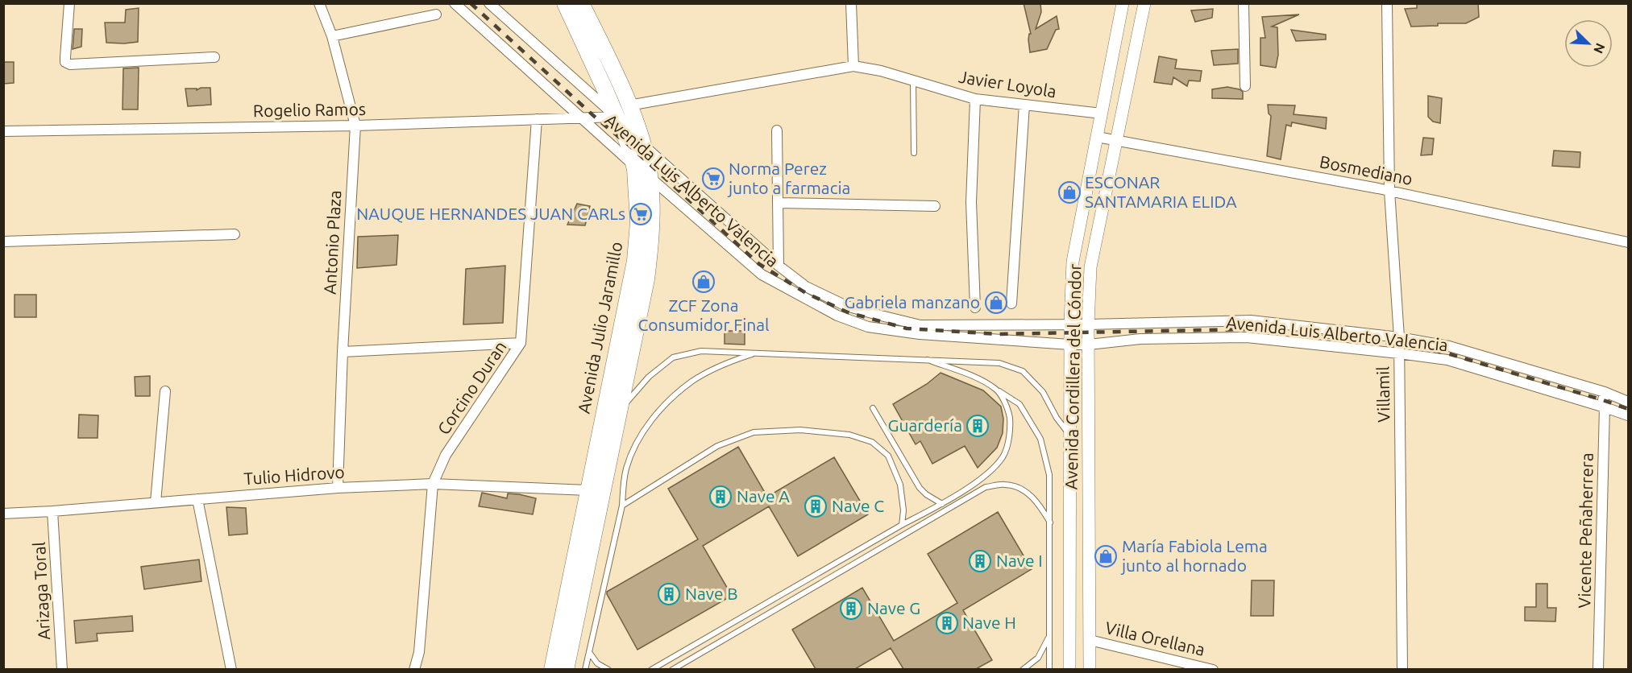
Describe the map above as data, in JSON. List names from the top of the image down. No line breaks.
{"streets":{"main road":["Avenida Julio Jaramillo"],"street":["Javier Loyola","Rogelio Ramos","Bosmediano","Avenida Luis Alberto Valencia","Antonio Plaza","Avenida Cordillera del Cóndor","Corcino Duran","Villamil","Tulio Hidrovo","Vicente Peñaherrera","Arizaga Toral","Villa Orellana"]},"crossings":[["Javier Loyola","Avenida Julio Jaramillo"],["Javier Loyola","Avenida Cordillera del Cóndor"],["Rogelio Ramos","Avenida Luis Alberto Valencia"],["Rogelio Ramos","Antonio Plaza"],["Rogelio Ramos","Avenida Julio Jaramillo"],["Rogelio Ramos","Corcino Duran"],["Bosmediano","Avenida Cordillera del Cóndor"],["Bosmediano","Villamil"],["Avenida Luis Alberto Valencia","Avenida Julio Jaramillo"],["Avenida Luis Alberto Valencia","Avenida Cordillera del Cóndor"],["Avenida Luis Alberto Valencia","Villamil"],["Avenida Luis Alberto Valencia","Vicente Peñaherrera"],["Antonio Plaza","Tulio Hidrovo"],["Avenida Julio Jaramillo","Tulio Hidrovo"],["Avenida Cordillera del Cóndor","Villa Orellana"],["Corcino Duran","Tulio Hidrovo"],["Tulio Hidrovo","Arizaga Toral"]],"places":{"supermarket":["Norma Perez junto a farmacia","NAUQUE HERNANDES JUAN CARLs"],"shop":["ESCONAR SANTAMARIA ELIDA","ZCF Zona Consumidor Final","Gabriela manzano","María Fabiola Lema junto al hornado"],"building":["Guardería","Nave A","Nave C","Nave I","Nave B","Nave G","Nave H"]},"north":"bottom right"}
